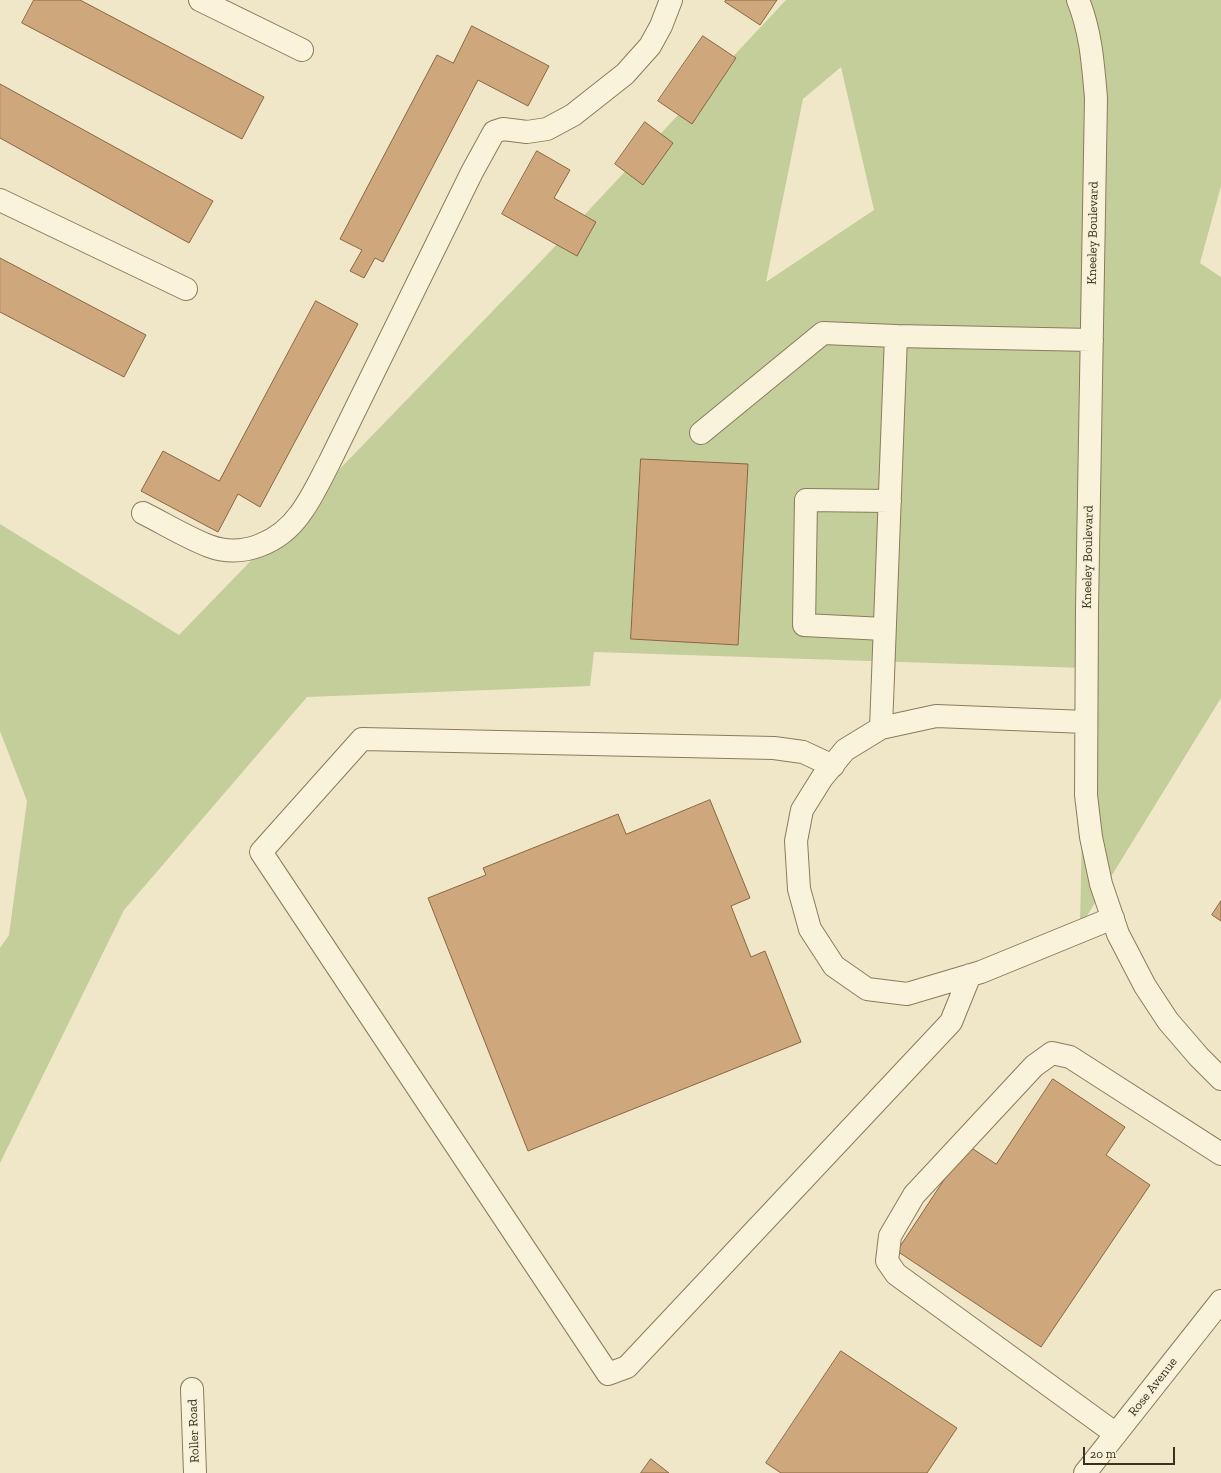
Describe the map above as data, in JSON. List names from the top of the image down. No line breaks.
{"streets":{"street":["Kneeley Boulevard","Rose Avenue","Roller Road"]},"scale_bar":"20 m"}
